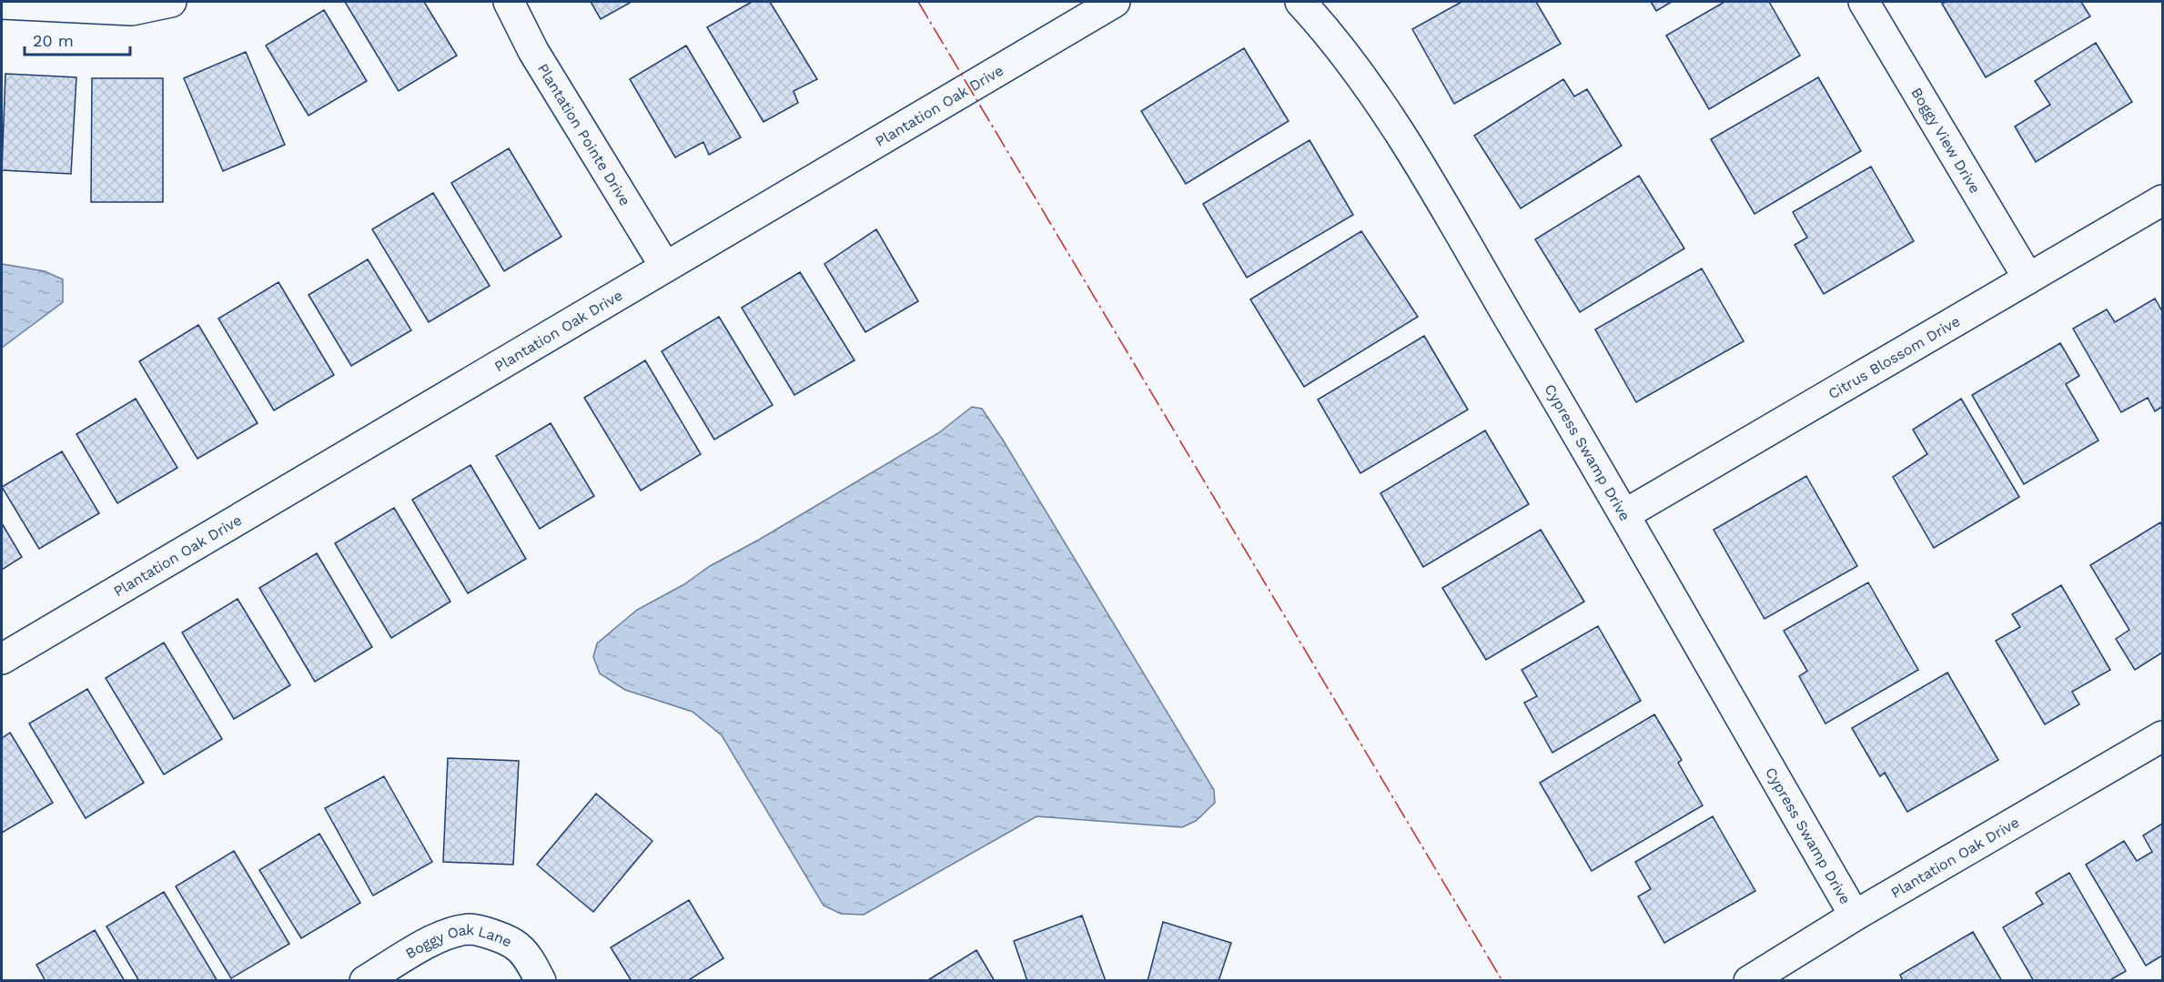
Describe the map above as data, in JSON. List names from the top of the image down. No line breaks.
{"streets":{"street":["Plantation Oak Drive","Plantation Pointe Drive","Boggy View Drive","Citrus Blossom Drive","Cypress Swamp Drive","Boggy Oak Lane"]},"crossings":[["Plantation Oak Drive","Plantation Pointe Drive"],["Plantation Oak Drive","Cypress Swamp Drive"],["Boggy View Drive","Citrus Blossom Drive"],["Citrus Blossom Drive","Cypress Swamp Drive"]],"scale_bar":"20 m"}
